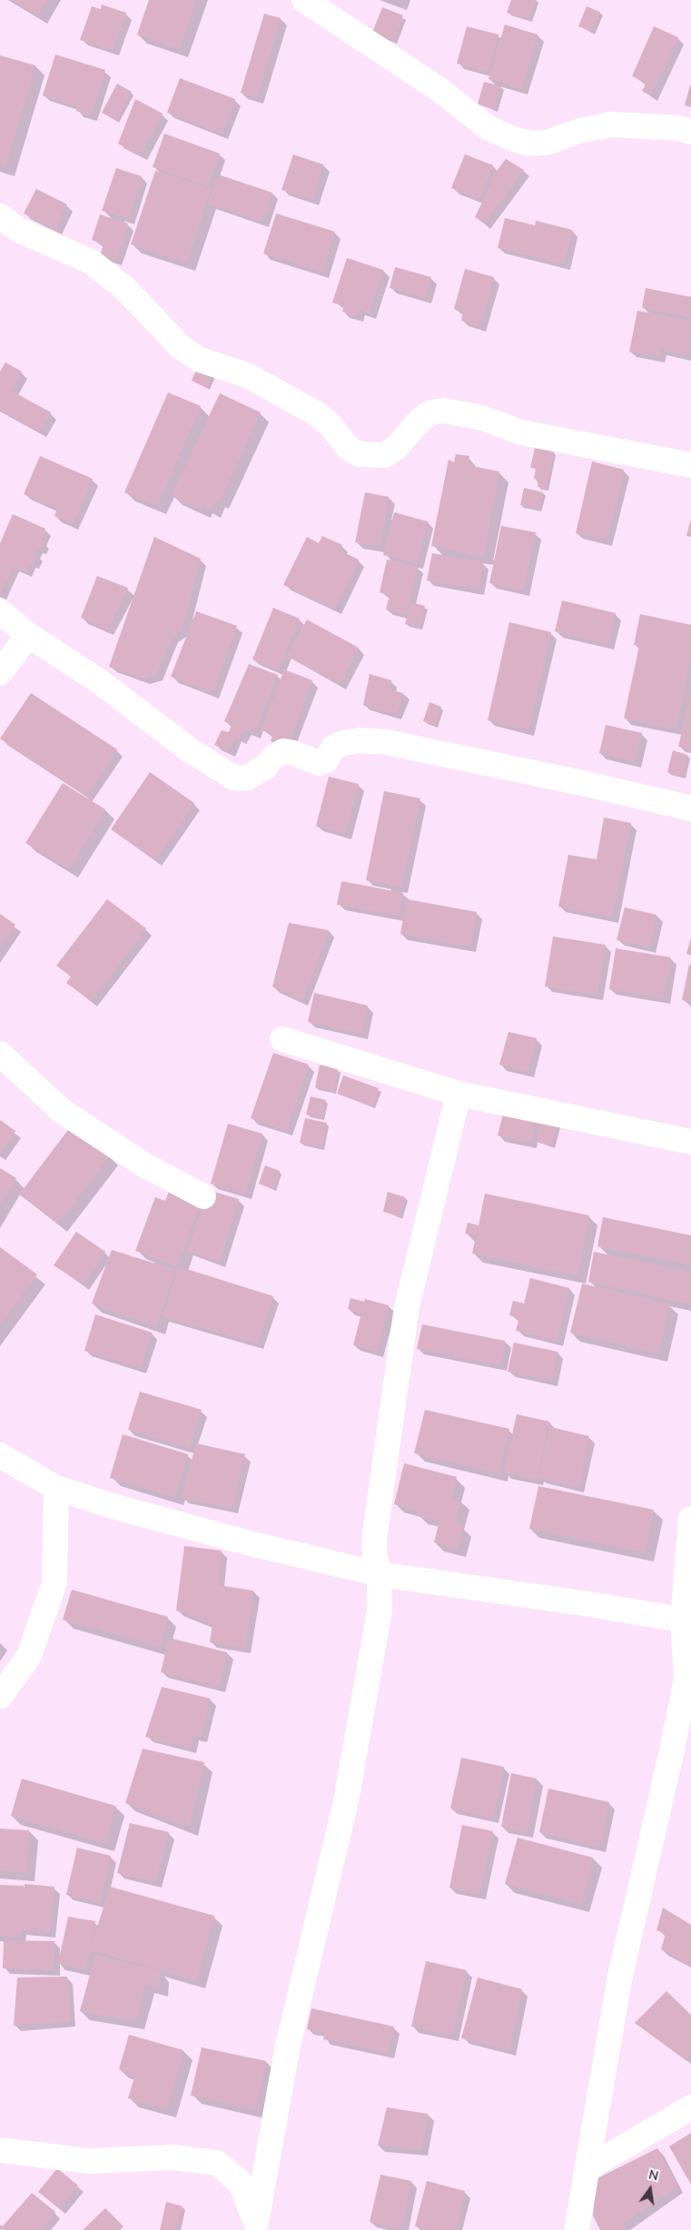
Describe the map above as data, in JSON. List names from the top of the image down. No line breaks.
{"north":"top"}
